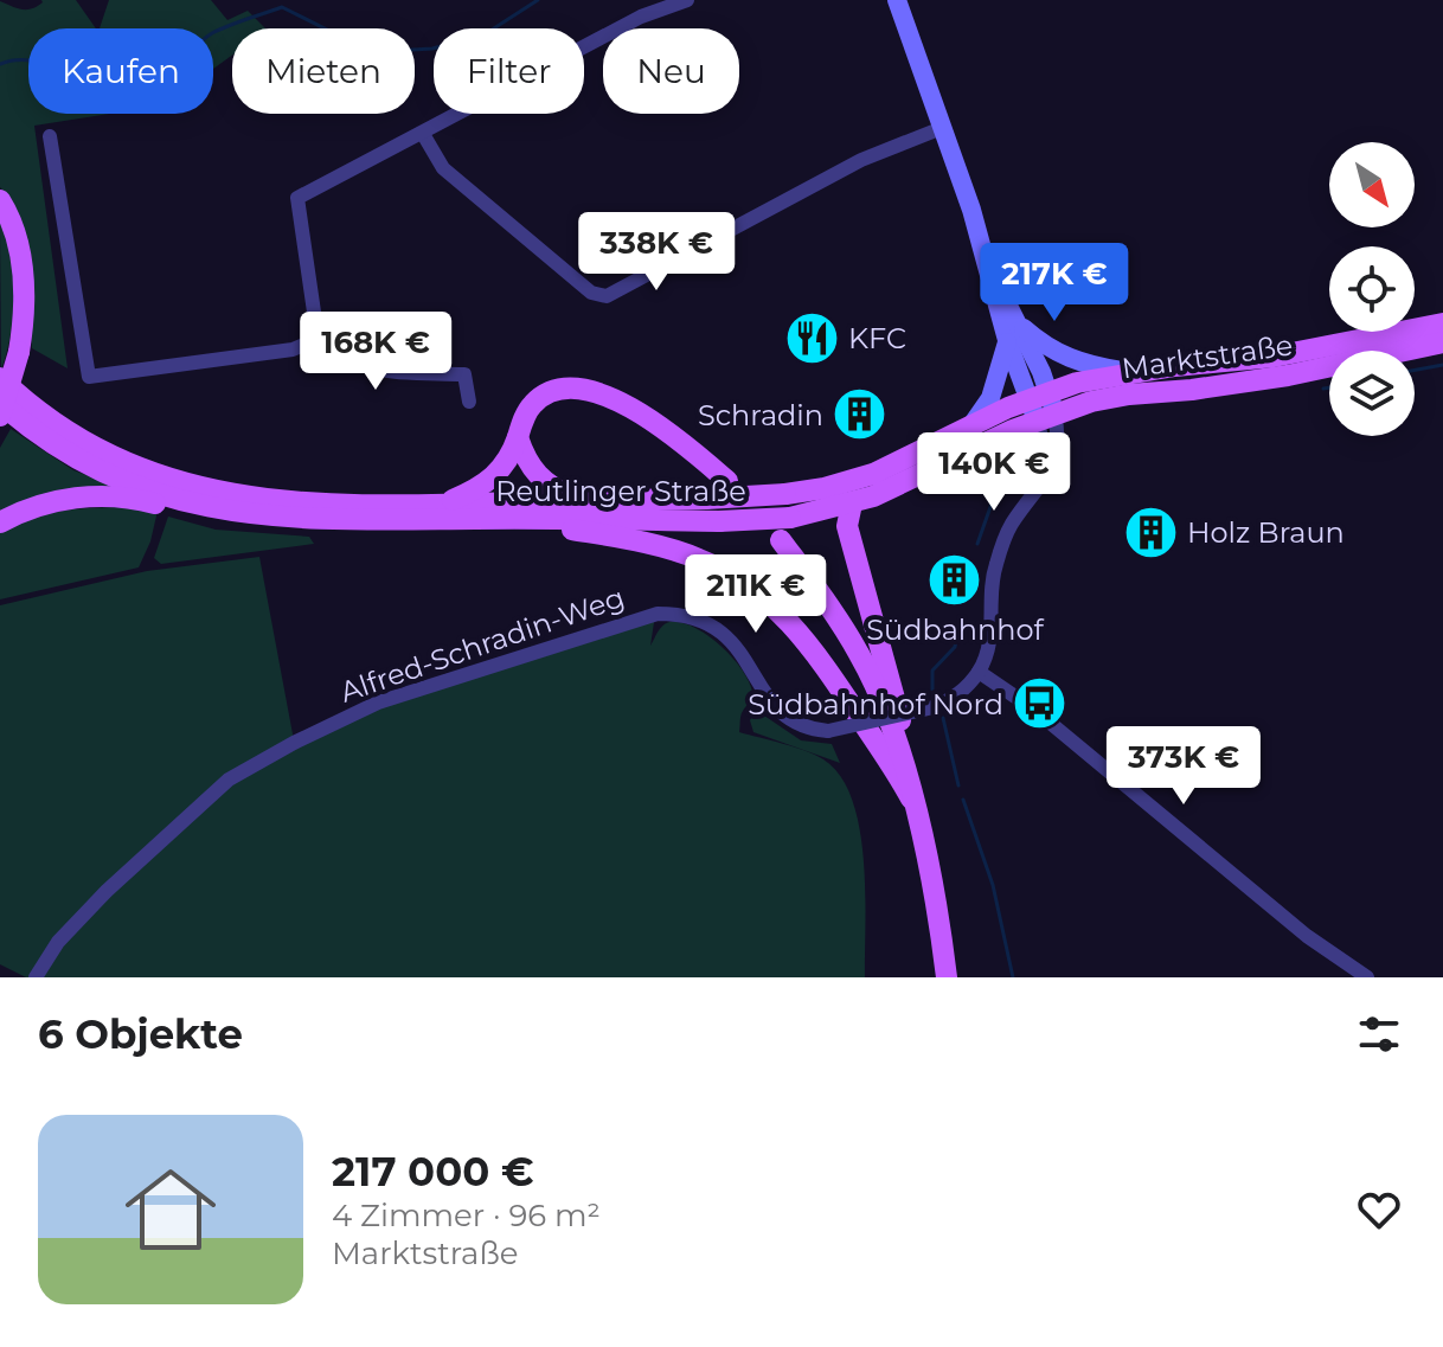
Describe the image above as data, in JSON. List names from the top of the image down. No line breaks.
{"streets":{"main road":["Marktstraße","Reutlinger Straße"],"street":["Alfred-Schradin-Weg"]},"crossings":[["Marktstraße","Reutlinger Straße"]],"places":{"restaurant":["KFC"],"building":["Schradin","Holz Braun","Südbahnhof"],"bus stop":["Südbahnhof Nord"]},"north":"bottom right","page":{"chip":["Kaufen","Mieten","Filter","Neu"],"price":["338K €","217K €","168K €","140K €","211K €","373K €"],"heading":"6 Objekte","list":[{"name":"217 000 €","note":"4 Zimmer · 96 m² · Marktstraße"}]}}
